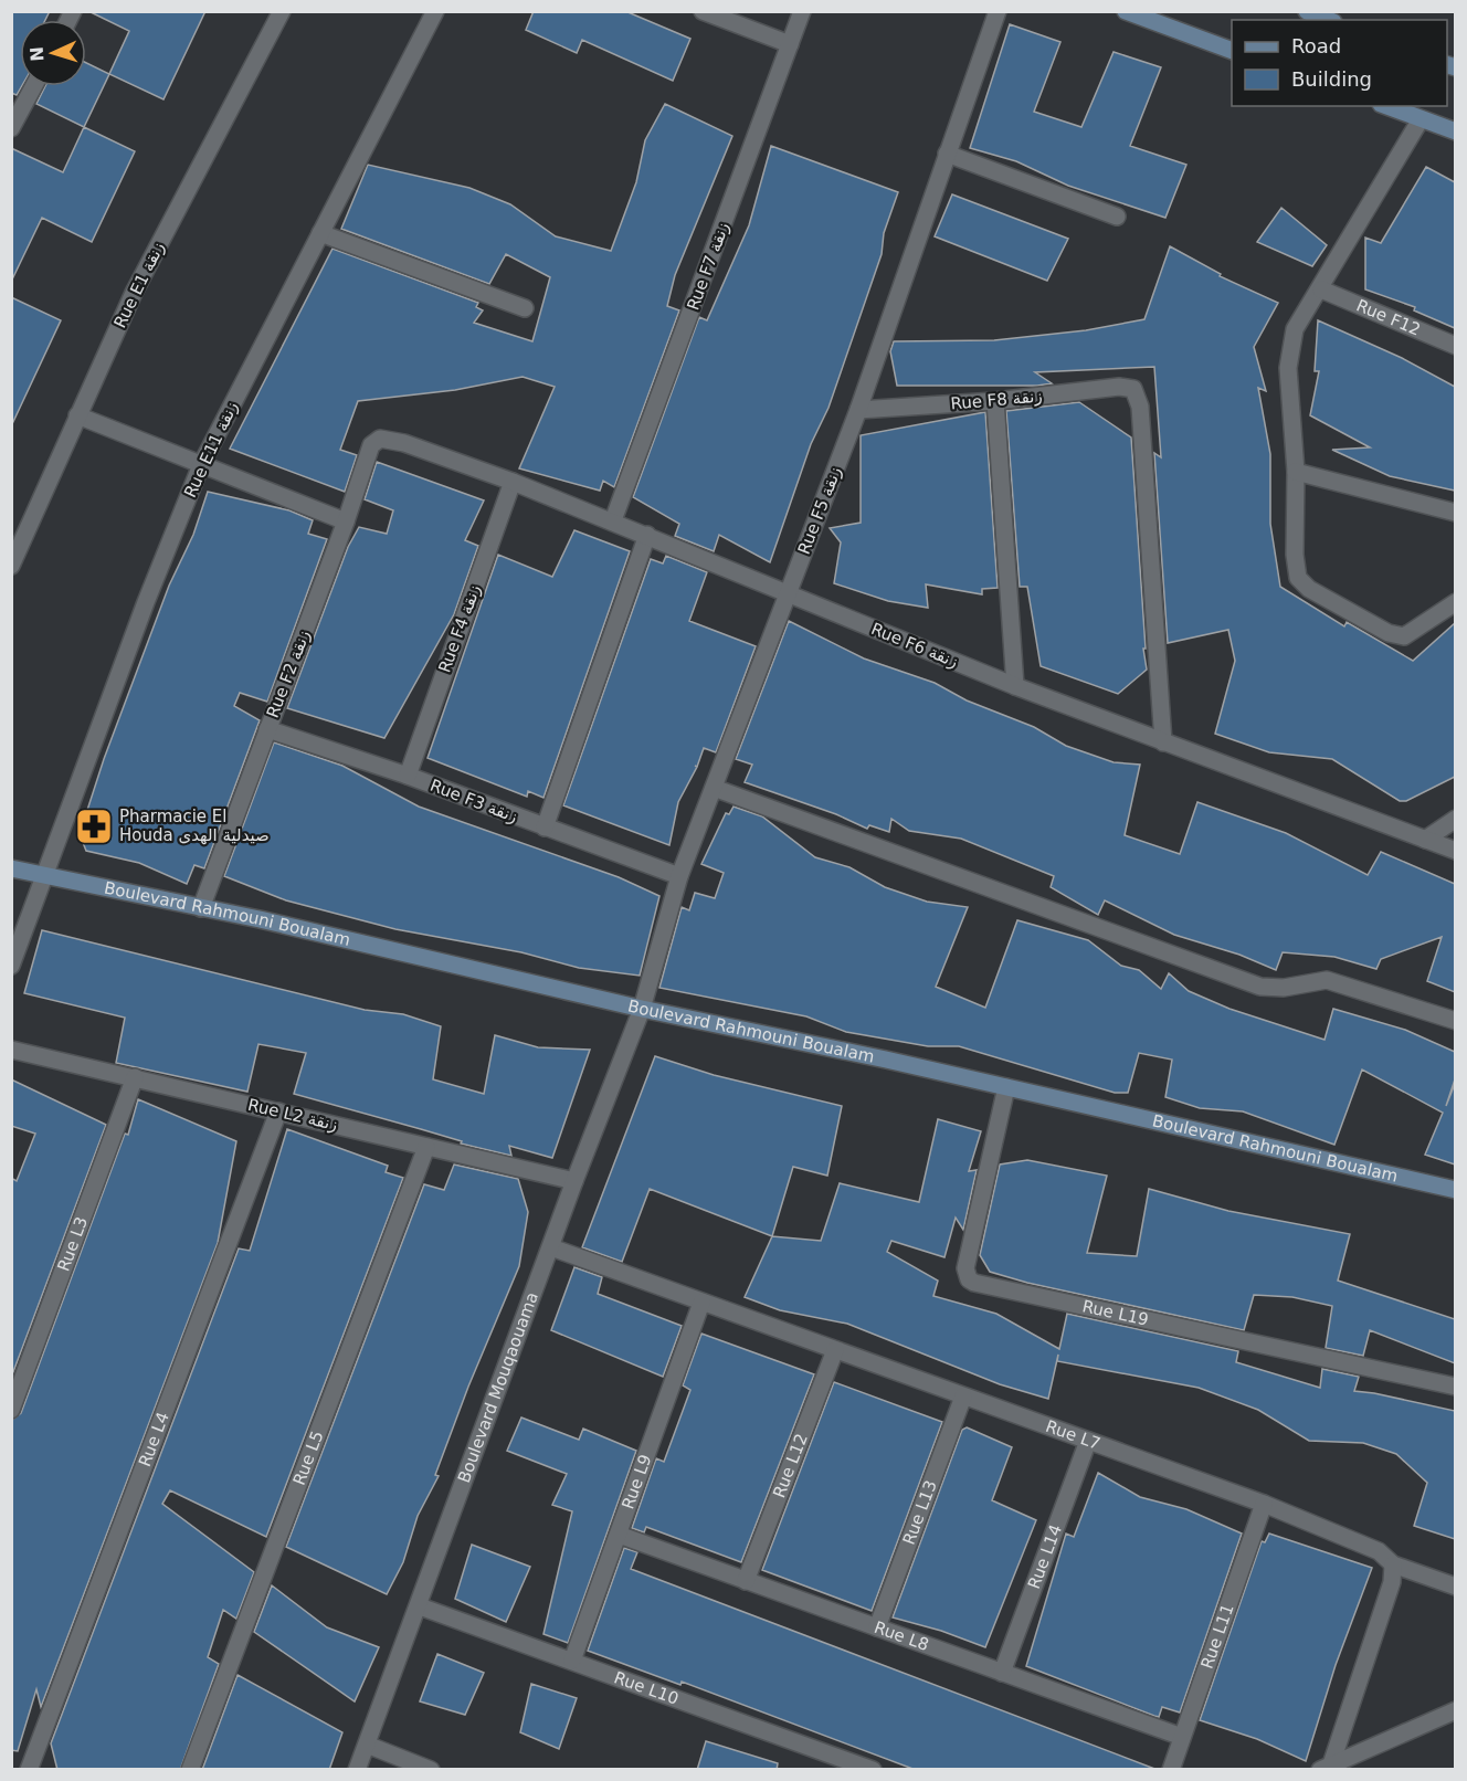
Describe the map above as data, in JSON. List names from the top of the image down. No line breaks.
{"streets":{"street":["Rue F7 زنقة","Rue E1 زنقة","Rue F12","Rue F8 زنقة","Rue E11 زنقة","Rue F5 زنقة","Rue F4 زنقة","Rue F6 زنقة","Rue F2 زنقة","Rue F3 زنقة","Boulevard Rahmouni Boualam","Rue L2 زنقة","Rue L3","Rue L19","Boulevard Mouqaouama","Rue L7","Rue L4","Rue L5","Rue L12","Rue L9","Rue L13","Rue L14","Rue L8","Rue L11","Rue L10"]},"crossings":[["Rue F7 زنقة","Rue F6 زنقة"],["Rue F8 زنقة","Rue F5 زنقة"],["Rue F8 زنقة","Rue F6 زنقة"],["Rue E11 زنقة","Boulevard Rahmouni Boualam"],["Rue F5 زنقة","Rue F6 زنقة"],["Rue F5 زنقة","Rue F3 زنقة"],["Rue F5 زنقة","Boulevard Rahmouni Boualam"],["Rue F5 زنقة","Boulevard Mouqaouama"],["Rue F4 زنقة","Rue F6 زنقة"],["Rue F4 زنقة","Rue F3 زنقة"],["Rue F6 زنقة","Rue F2 زنقة"],["Rue F2 زنقة","Rue F3 زنقة"],["Rue F2 زنقة","Boulevard Rahmouni Boualam"],["Boulevard Rahmouni Boualam","Rue L19"],["Boulevard Rahmouni Boualam","Boulevard Mouqaouama"],["Rue L2 زنقة","Rue L3"],["Rue L2 زنقة","Boulevard Mouqaouama"],["Rue L2 زنقة","Rue L4"],["Rue L2 زنقة","Rue L5"],["Boulevard Mouqaouama","Rue L7"],["Boulevard Mouqaouama","Rue L10"],["Rue L7","Rue L12"],["Rue L7","Rue L9"],["Rue L7","Rue L13"],["Rue L7","Rue L14"],["Rue L7","Rue L11"],["Rue L12","Rue L8"],["Rue L9","Rue L8"],["Rue L9","Rue L10"],["Rue L13","Rue L8"],["Rue L14","Rue L8"],["Rue L8","Rue L11"]],"places":{"pharmacy":["Pharmacie El Houda صيدلية الهدى"]},"legend":["Road","Building"],"north":"left"}
